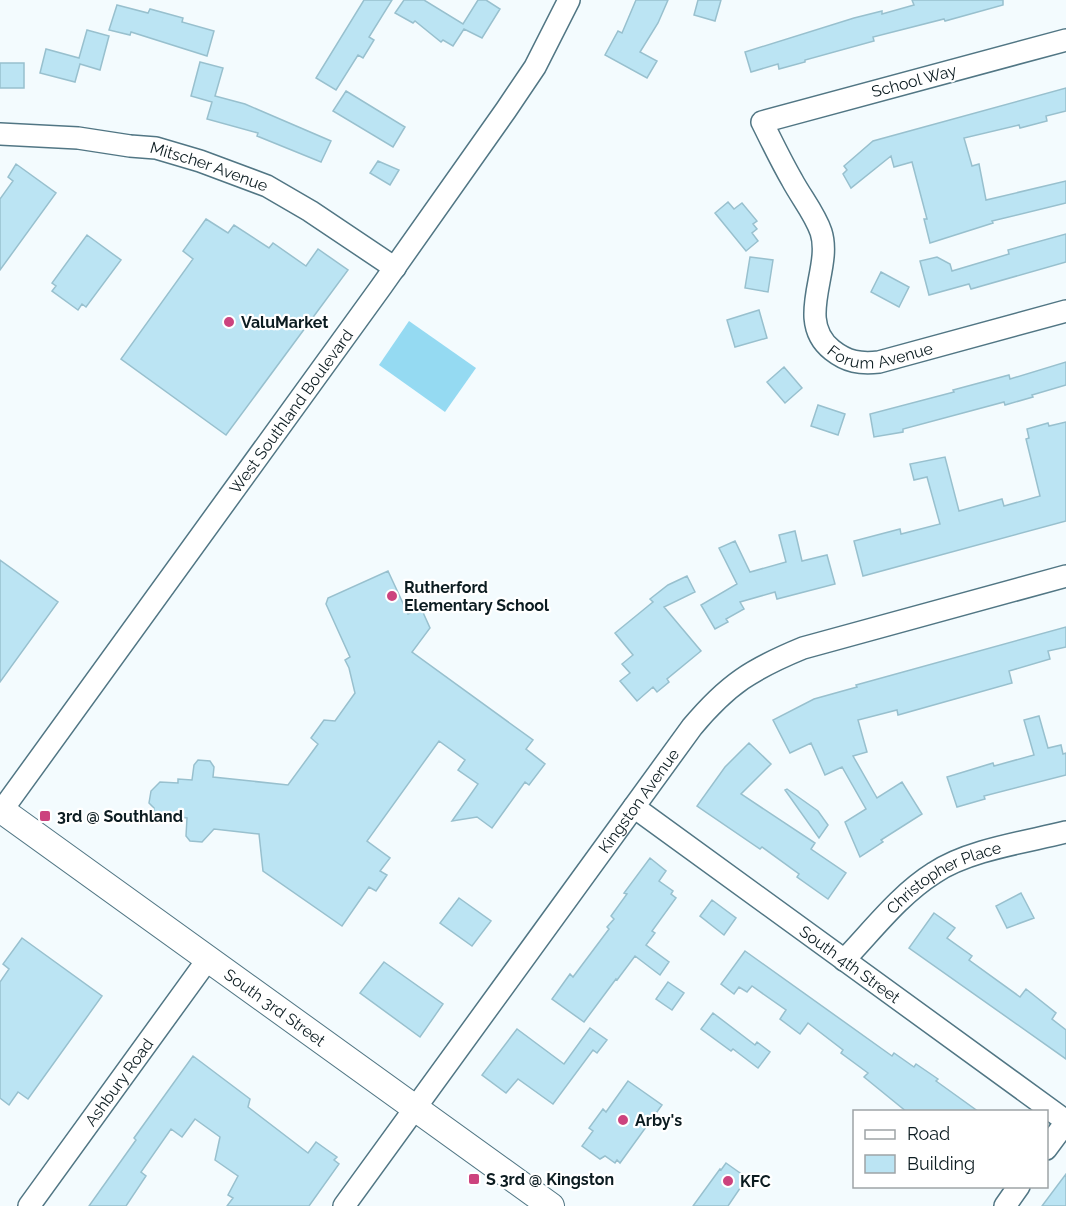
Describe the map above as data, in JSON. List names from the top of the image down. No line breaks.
{"streets":{"street":["School Way","Mitscher Avenue","Forum Avenue","West Southland Boulevard","Kingston Avenue","Christopher Place","South 4th Street","South 3rd Street","Ashbury Road"]},"crossings":[["School Way","Forum Avenue"],["Mitscher Avenue","West Southland Boulevard"],["West Southland Boulevard","South 3rd Street"],["Kingston Avenue","South 4th Street"],["Kingston Avenue","South 3rd Street"],["Christopher Place","South 4th Street"],["South 3rd Street","Ashbury Road"]],"places":{"other":["ValuMarket","Rutherford Elementary School","Arby's","KFC"],"transit":["3rd @ Southland","S 3rd @ Kingston"]},"legend":["Road","Building"]}
